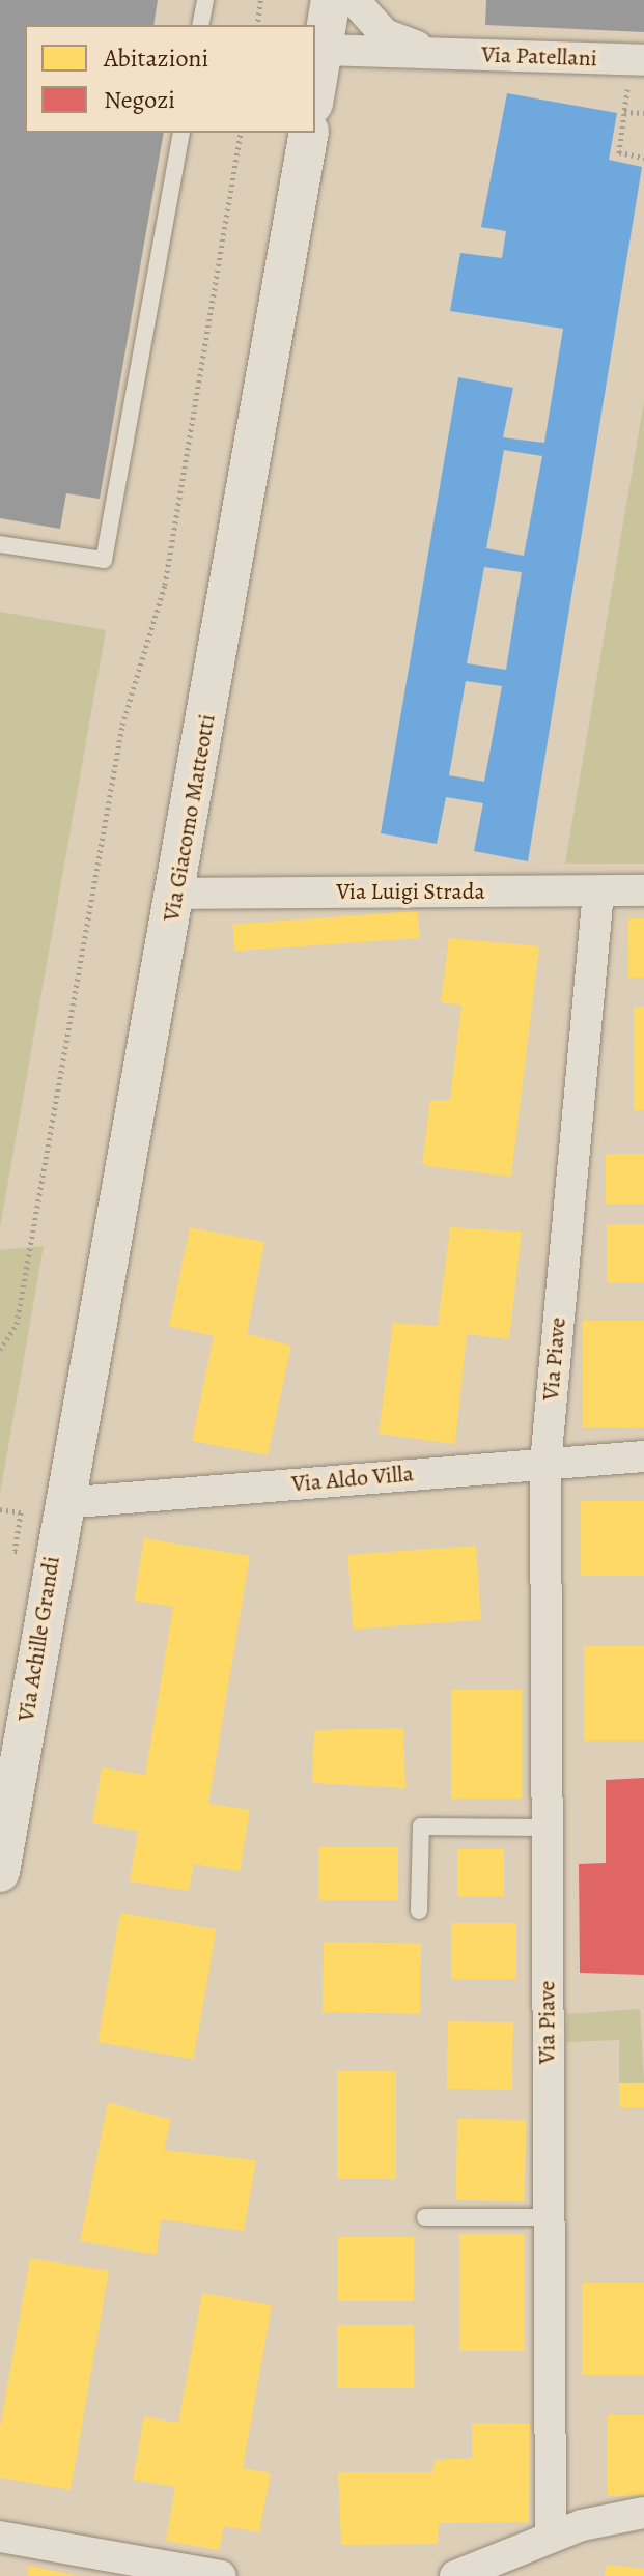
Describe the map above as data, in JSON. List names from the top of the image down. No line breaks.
{"streets":{"street":["Via Patellani","Via Giacomo Matteotti","Via Luigi Strada","Via Piave","Via Aldo Villa","Via Achille Grandi"]},"crossings":[["Via Giacomo Matteotti","Via Luigi Strada"],["Via Giacomo Matteotti","Via Aldo Villa"],["Via Giacomo Matteotti","Via Achille Grandi"],["Via Luigi Strada","Via Piave"],["Via Piave","Via Aldo Villa"],["Via Aldo Villa","Via Achille Grandi"]],"legend":["Abitazioni","Negozi"]}
